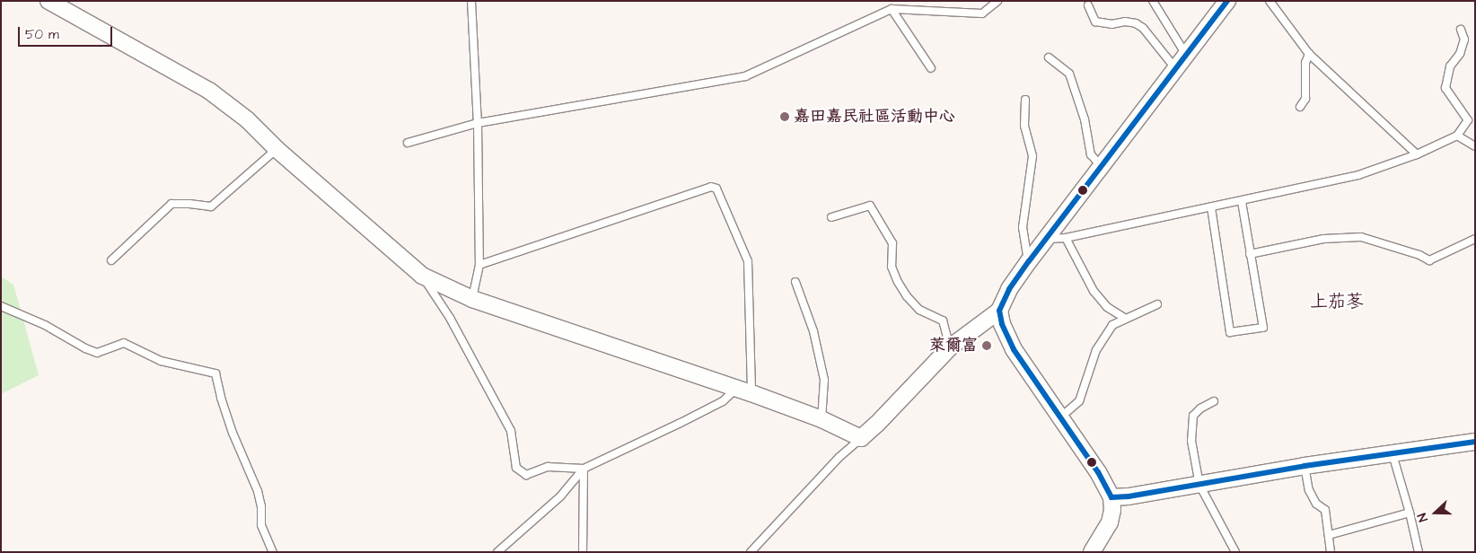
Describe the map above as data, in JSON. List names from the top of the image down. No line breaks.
{"districts":["上茄苳"],"places":["嘉田嘉民社區活動中心","萊爾富"],"scale_bar":"50 m","north":"left"}
